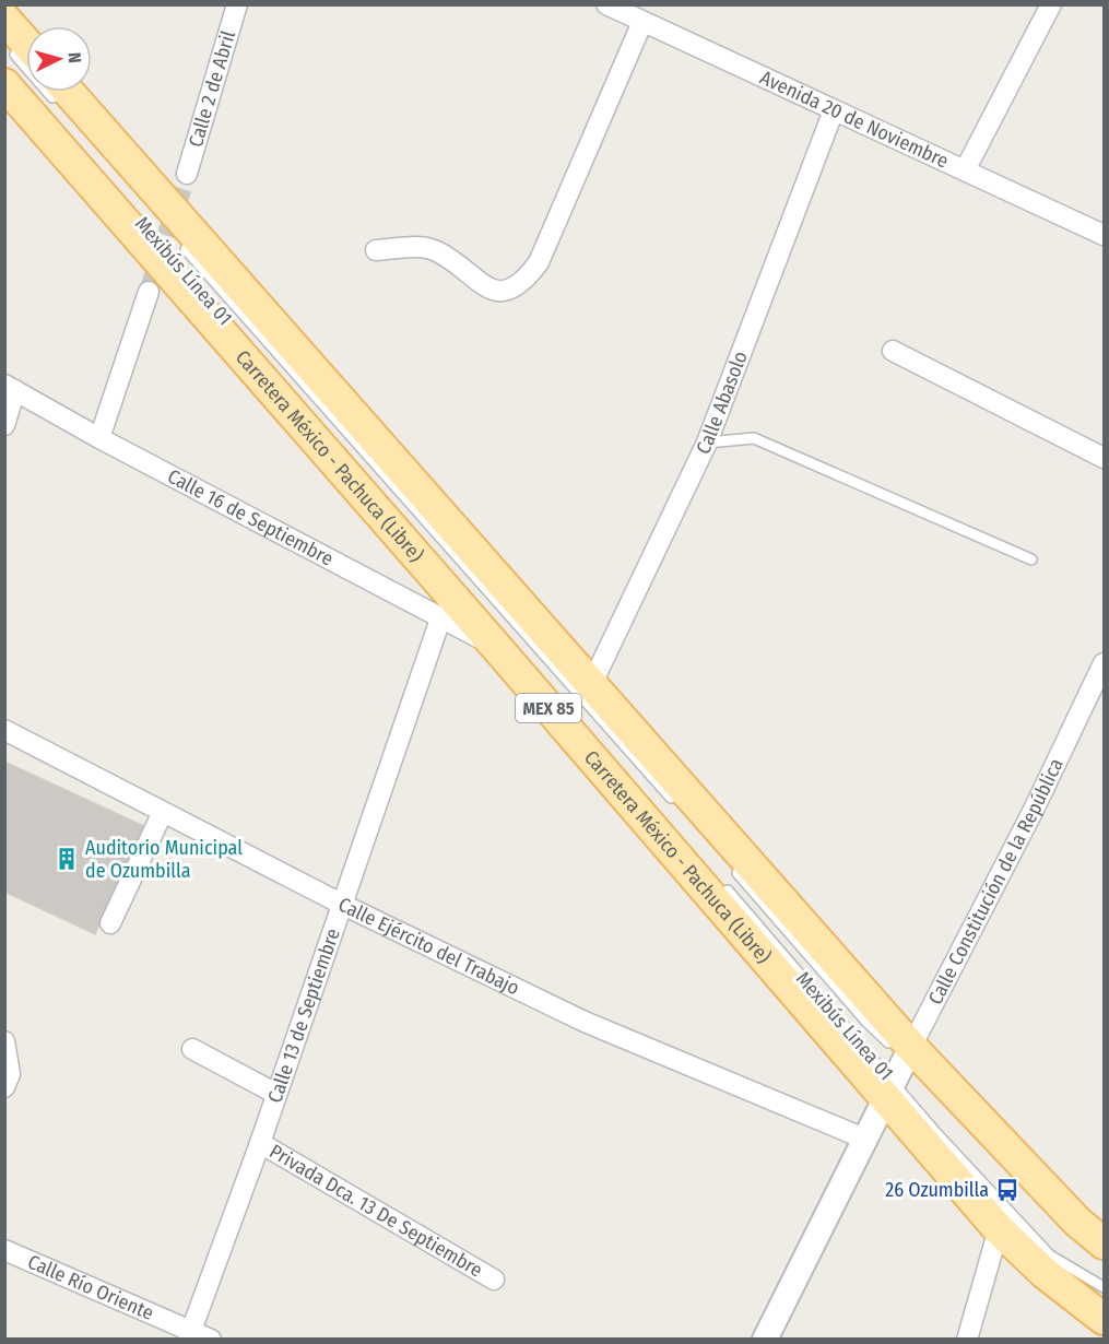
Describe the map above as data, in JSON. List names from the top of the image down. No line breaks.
{"streets":{"main road":["Carretera México - Pachuca (Libre)","MEX 85"],"street":["Calle 2 de Abril","Avenida 20 de Noviembre","Calle Abasolo","Calle 16 de Septiembre","Calle Constitución de la República","Calle Ejército del Trabajo","Calle 13 de Septiembre","Privada Dca. 13 De Septiembre","Calle Río Oriente"],"lane":["Mexibús Línea 01"]},"crossings":[["Avenida 20 de Noviembre","Calle Abasolo"],["Mexibús Línea 01","Carretera México - Pachuca (Libre)"],["Mexibús Línea 01","Calle Constitución de la República"],["Calle Abasolo","Carretera México - Pachuca (Libre)"],["Carretera México - Pachuca (Libre)","Calle 16 de Septiembre"],["Carretera México - Pachuca (Libre)","Calle Constitución de la República"],["Calle 16 de Septiembre","Calle 13 de Septiembre"],["Calle Constitución de la República","Calle Ejército del Trabajo"],["Calle Ejército del Trabajo","Calle 13 de Septiembre"],["Calle 13 de Septiembre","Privada Dca. 13 De Septiembre"],["Calle 13 de Septiembre","Calle Río Oriente"]],"places":{"building":["Auditorio Municipal de Ozumbilla"],"bus stop":["26 Ozumbilla"]},"north":"right"}
